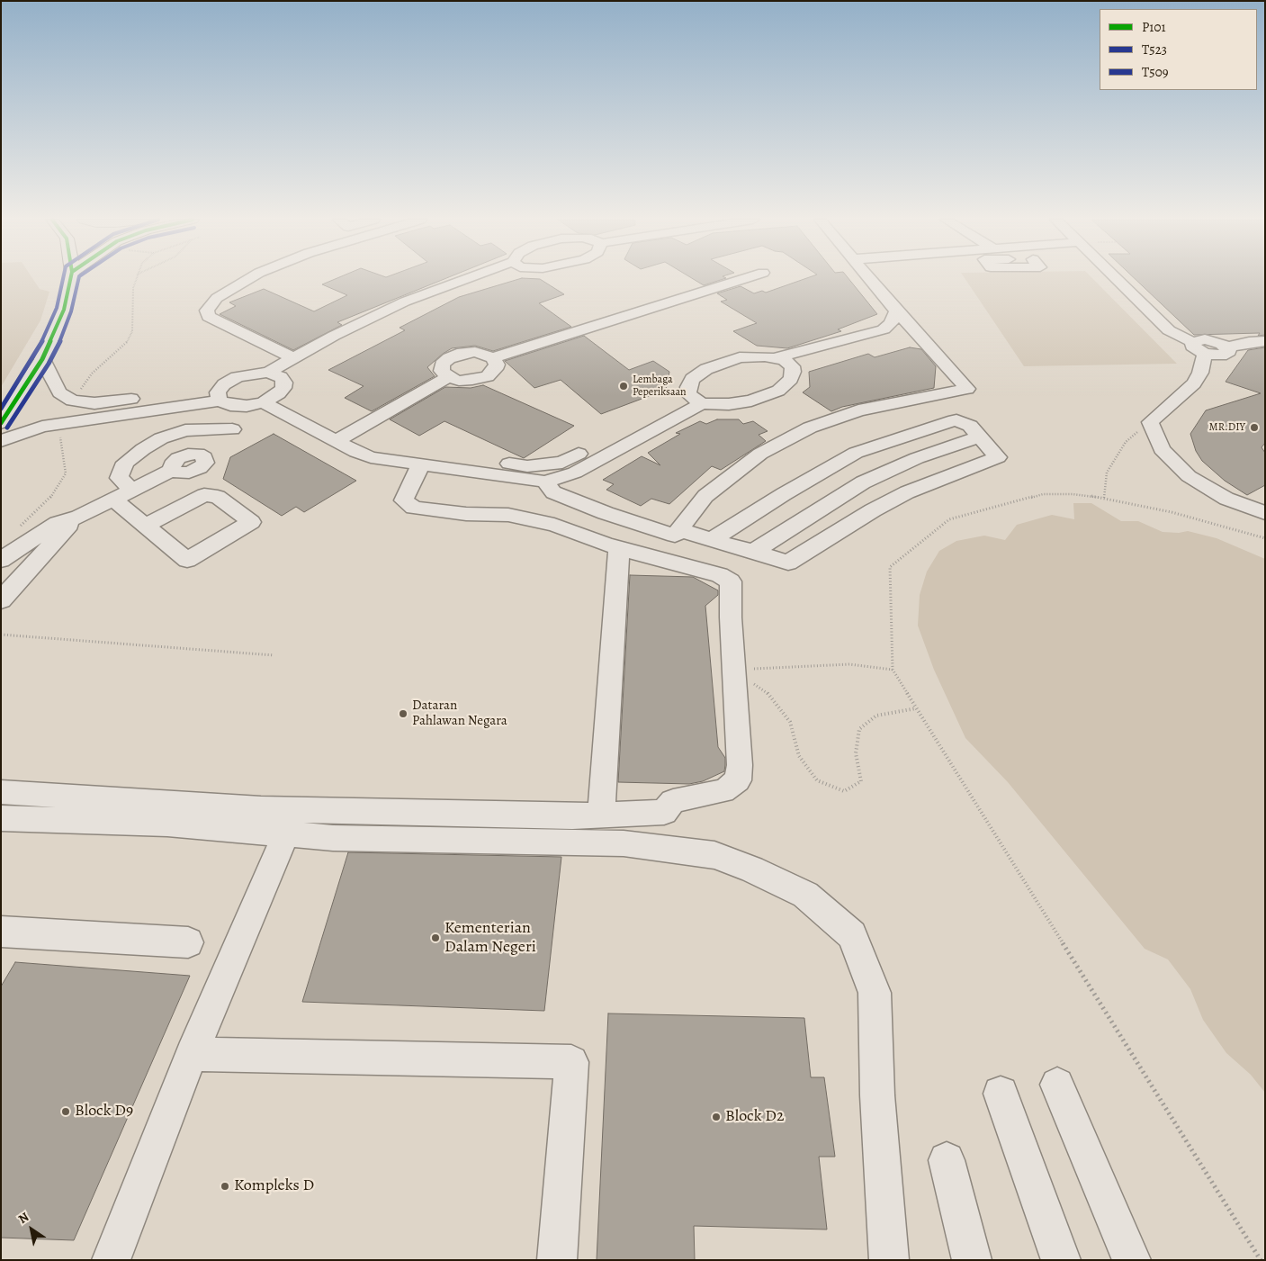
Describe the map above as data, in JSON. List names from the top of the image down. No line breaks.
{"places":["Lembaga Peperiksaan","MR.DIY","Dataran Pahlawan Negara","Kementerian Dalam Negeri","Block D9","Block D2","Kompleks D"],"lines":["transit line P101","transit line T523","transit line T509"],"legend":["P101","T523","T509"],"north":"top left"}
